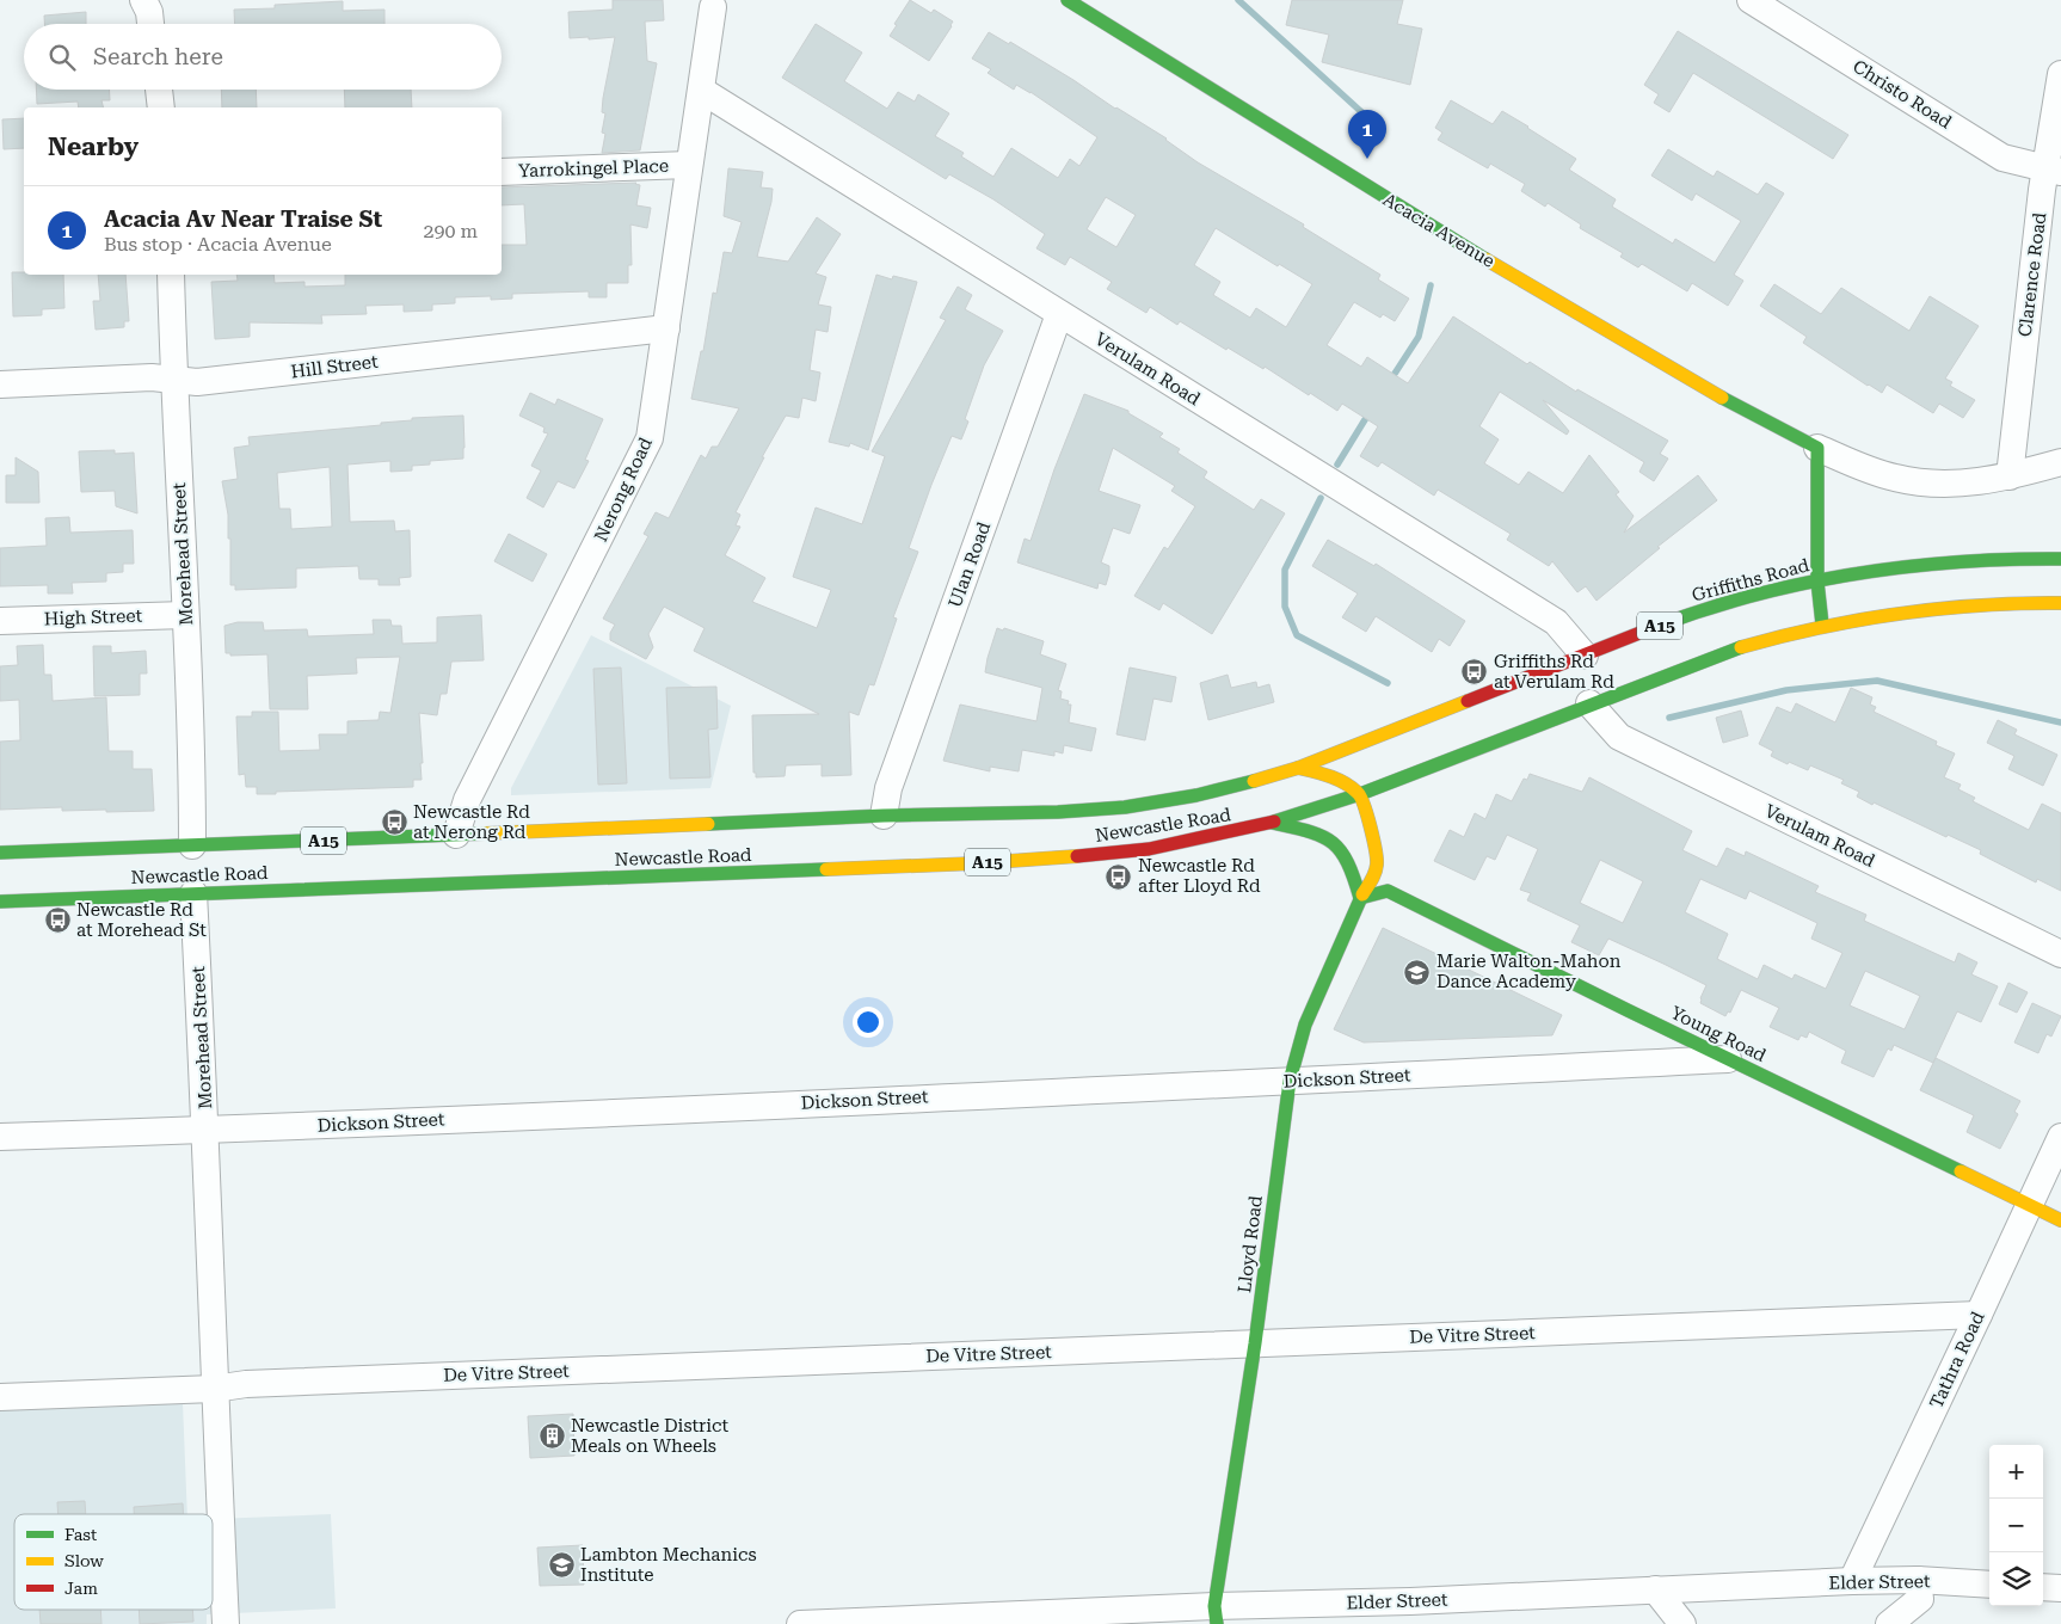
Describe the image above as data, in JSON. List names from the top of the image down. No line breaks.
{"streets":{"main road":["Acacia Avenue","Griffiths Road","A15","Newcastle Road","Young Road","Lloyd Road"],"street":["Christo Road","Yarrokingel Place","Clarence Road","Hill Street","Verulam Road","Nerong Road","Morehead Street","Ulan Road","High Street","Dickson Street","De Vitre Street","Tathra Road","Elder Street"]},"crossings":[["Christo Road","Clarence Road"],["Yarrokingel Place","Nerong Road"],["Acacia Avenue","Clarence Road"],["Hill Street","Nerong Road"],["Hill Street","Morehead Street"],["Verulam Road","Nerong Road"],["Verulam Road","Ulan Road"],["Verulam Road","Griffiths Road"],["Verulam Road","A15"],["Nerong Road","Newcastle Road"],["Morehead Street","High Street"],["Morehead Street","Newcastle Road"],["Morehead Street","Dickson Street"],["Morehead Street","De Vitre Street"],["Ulan Road","Newcastle Road"],["Griffiths Road","Newcastle Road"],["A15","Newcastle Road"],["A15","Lloyd Road"],["Newcastle Road","Lloyd Road"],["Young Road","Dickson Street"],["Young Road","Lloyd Road"],["Young Road","Tathra Road"],["Dickson Street","Lloyd Road"],["Lloyd Road","De Vitre Street"],["Lloyd Road","Elder Street"],["De Vitre Street","Tathra Road"],["Tathra Road","Elder Street"]],"places":{"bus stop":["Griffiths Rd at Verulam Rd","Newcastle Rd at Nerong Rd","Newcastle Rd after Lloyd Rd","Newcastle Rd at Morehead St"],"school or university":["Marie Walton-Mahon Dance Academy","Lambton Mechanics Institute"],"building":["Newcastle District Meals on Wheels"]},"legend":["Fast","Slow","Jam"],"page":{"search":"Search here","heading":"Nearby","pins":"1","list":[{"mark":"1","name":"Acacia Av Near Traise St","note":"Bus stop · Acacia Avenue","value":"290 m"}],"map_buttons":["+","−"]}}
